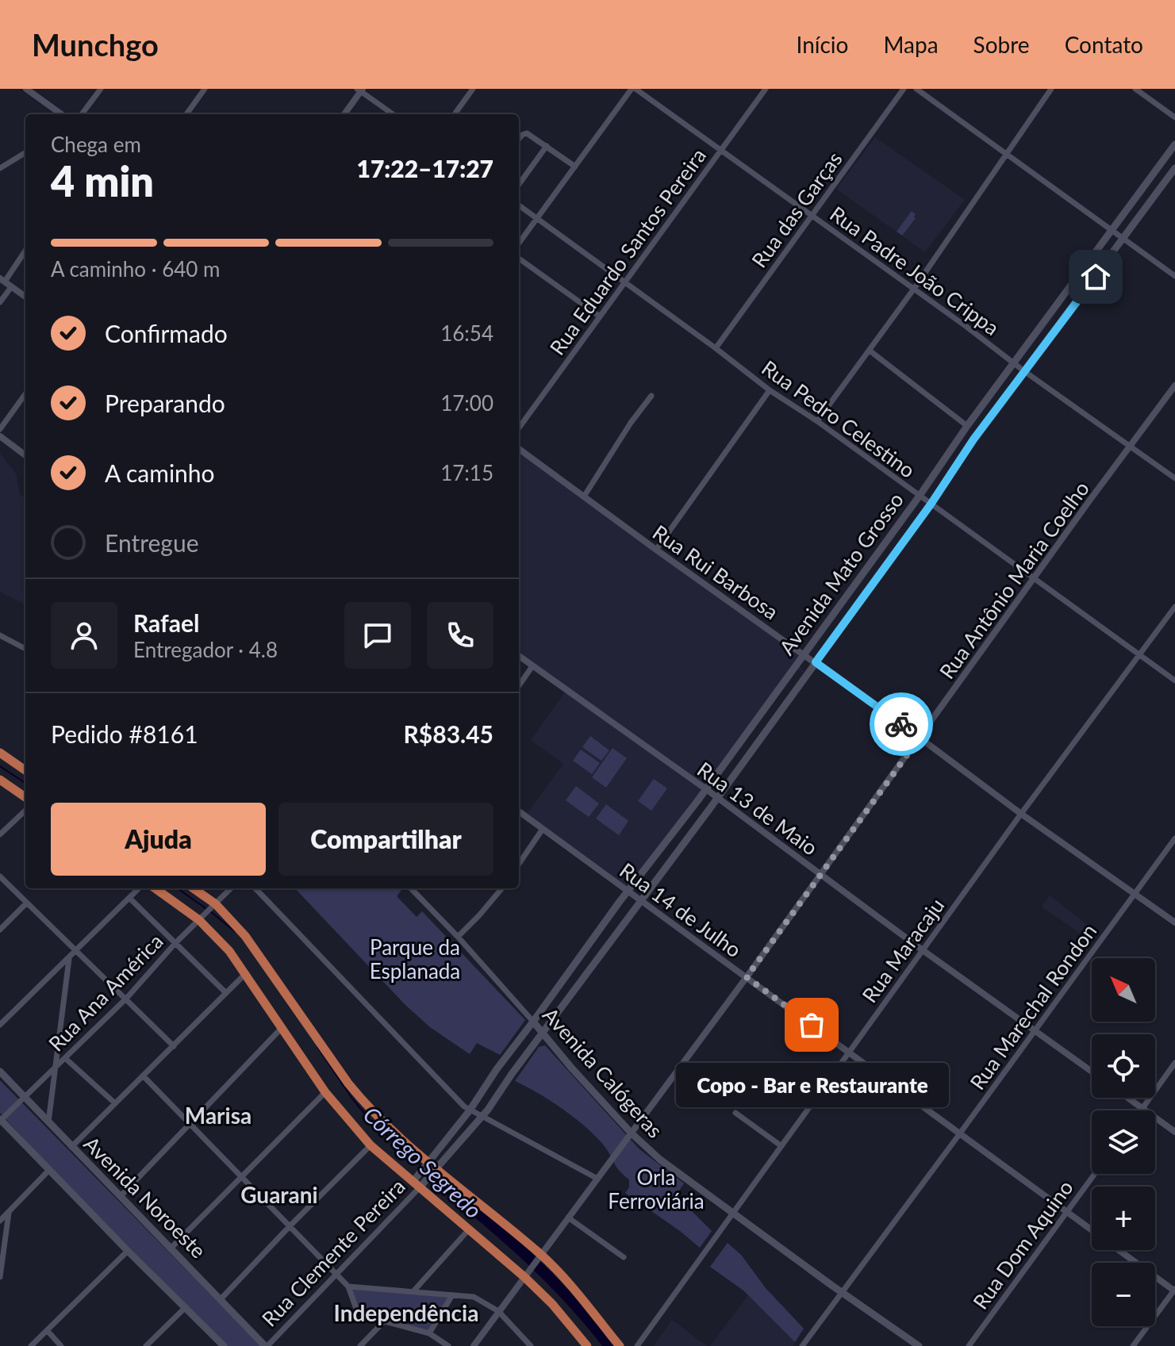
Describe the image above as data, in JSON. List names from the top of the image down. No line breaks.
{"streets":{"main road":["Avenida Mato Grosso","Avenida Calógeras","Avenida Noroeste","Rua Clemente Pereira"],"street":["Rua das Garças","Rua Eduardo Santos Pereira","Rua Padre João Crippa","Rua Pedro Celestino","Rua Rui Barbosa","Rua Antônio Maria Coelho","Rua 13 de Maio","Rua 14 de Julho","Rua Maracaju","Rua Ana América","Rua Marechal Rondon","Rua Dom Aquino"]},"crossings":[["Rua das Garças","Rua Padre João Crippa"],["Rua das Garças","Rua Pedro Celestino"],["Rua Eduardo Santos Pereira","Rua Padre João Crippa"],["Rua Eduardo Santos Pereira","Rua Pedro Celestino"],["Rua Padre João Crippa","Avenida Mato Grosso"],["Rua Padre João Crippa","Rua Antônio Maria Coelho"],["Rua Pedro Celestino","Avenida Mato Grosso"],["Rua Pedro Celestino","Rua Antônio Maria Coelho"],["Rua Pedro Celestino","Rua Maracaju"],["Rua Rui Barbosa","Avenida Mato Grosso"],["Rua Rui Barbosa","Rua Antônio Maria Coelho"],["Rua Rui Barbosa","Rua Maracaju"],["Rua Rui Barbosa","Rua Marechal Rondon"],["Avenida Mato Grosso","Rua 13 de Maio"],["Avenida Mato Grosso","Rua 14 de Julho"],["Avenida Mato Grosso","Avenida Calógeras"],["Avenida Mato Grosso","Rua Clemente Pereira"],["Rua Antônio Maria Coelho","Rua 13 de Maio"],["Rua Antônio Maria Coelho","Rua 14 de Julho"],["Rua Antônio Maria Coelho","Avenida Calógeras"],["Rua 13 de Maio","Rua Maracaju"],["Rua 13 de Maio","Rua Marechal Rondon"],["Rua 14 de Julho","Rua Maracaju"],["Rua 14 de Julho","Rua Marechal Rondon"],["Rua 14 de Julho","Rua Dom Aquino"],["Rua Maracaju","Avenida Calógeras"],["Rua Ana América","Avenida Noroeste"],["Rua Marechal Rondon","Avenida Calógeras"],["Avenida Calógeras","Rua Clemente Pereira"],["Avenida Noroeste","Rua Clemente Pereira"]],"districts":["Marisa","Guarani","Independência"],"water":["Córrego Segredo"],"parks":["Parque da Esplanada","Orla Ferroviária"],"places":["Copo - Bar e Restaurante"],"north":"top left","page":{"header":"Munchgo","nav":["Início","Mapa","Sobre","Contato"],"heading":["4 min","Chega em","17:22–17:27"],"panel":["Rafael","Entregador · 4.8","Pedido #8161","R$83.45"],"bar":"A caminho · 640 m","list":[["Confirmado","16:54"],["Preparando","17:00"],["A caminho","17:15"],"Entregue"],"buttons":["Ajuda","Compartilhar"],"map_buttons":["+","−"],"bubble":"Copo - Bar e Restaurante"}}
